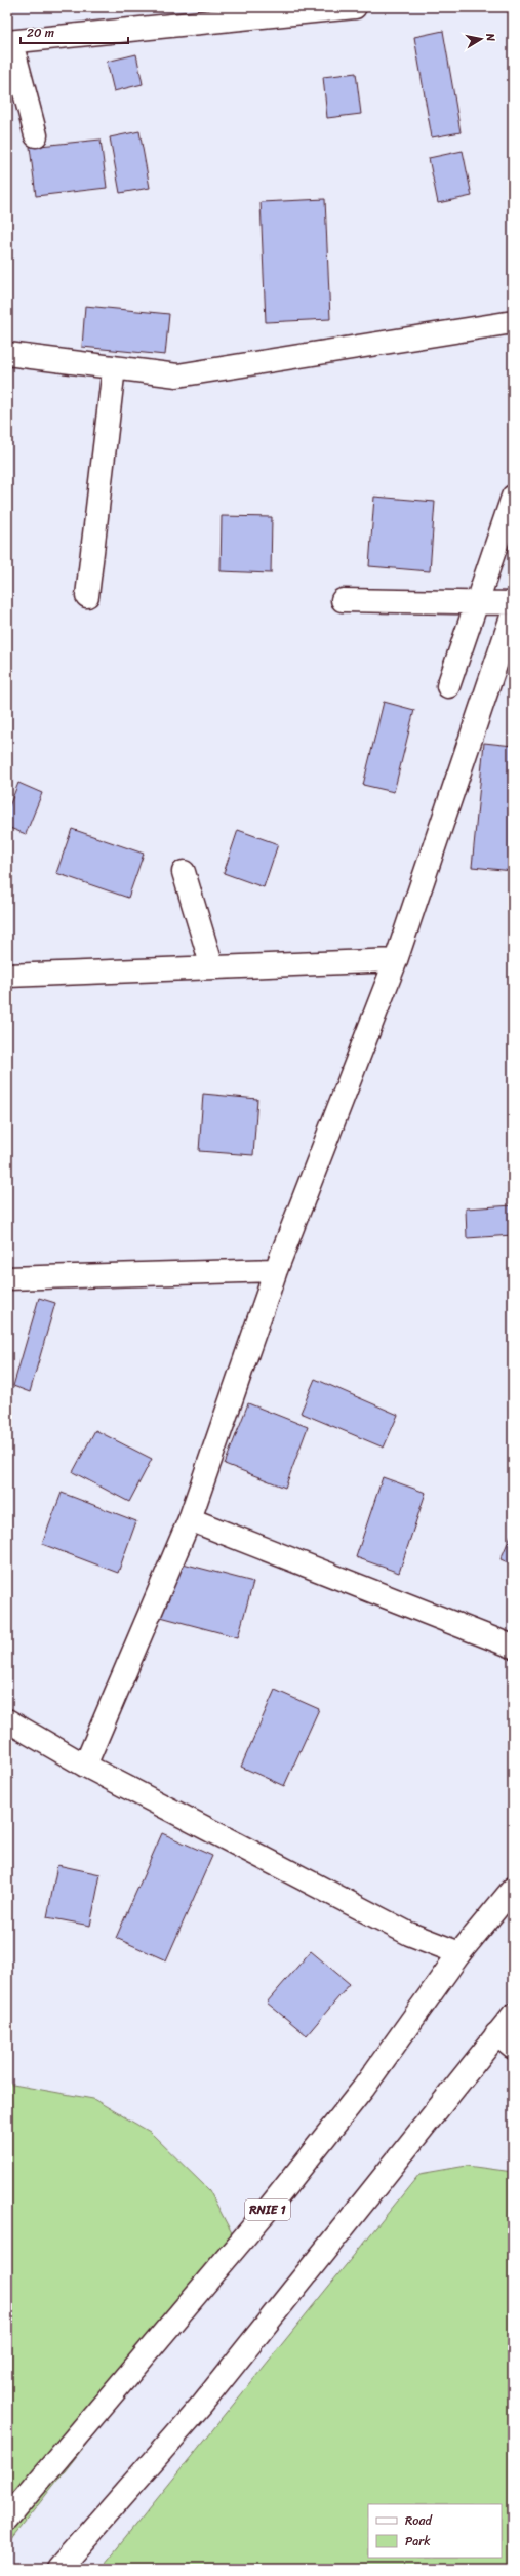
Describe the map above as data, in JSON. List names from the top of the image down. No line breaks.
{"streets":{"main road":["RNIE 1"]},"legend":["Road","Park"],"scale_bar":"20 m","north":"right"}
